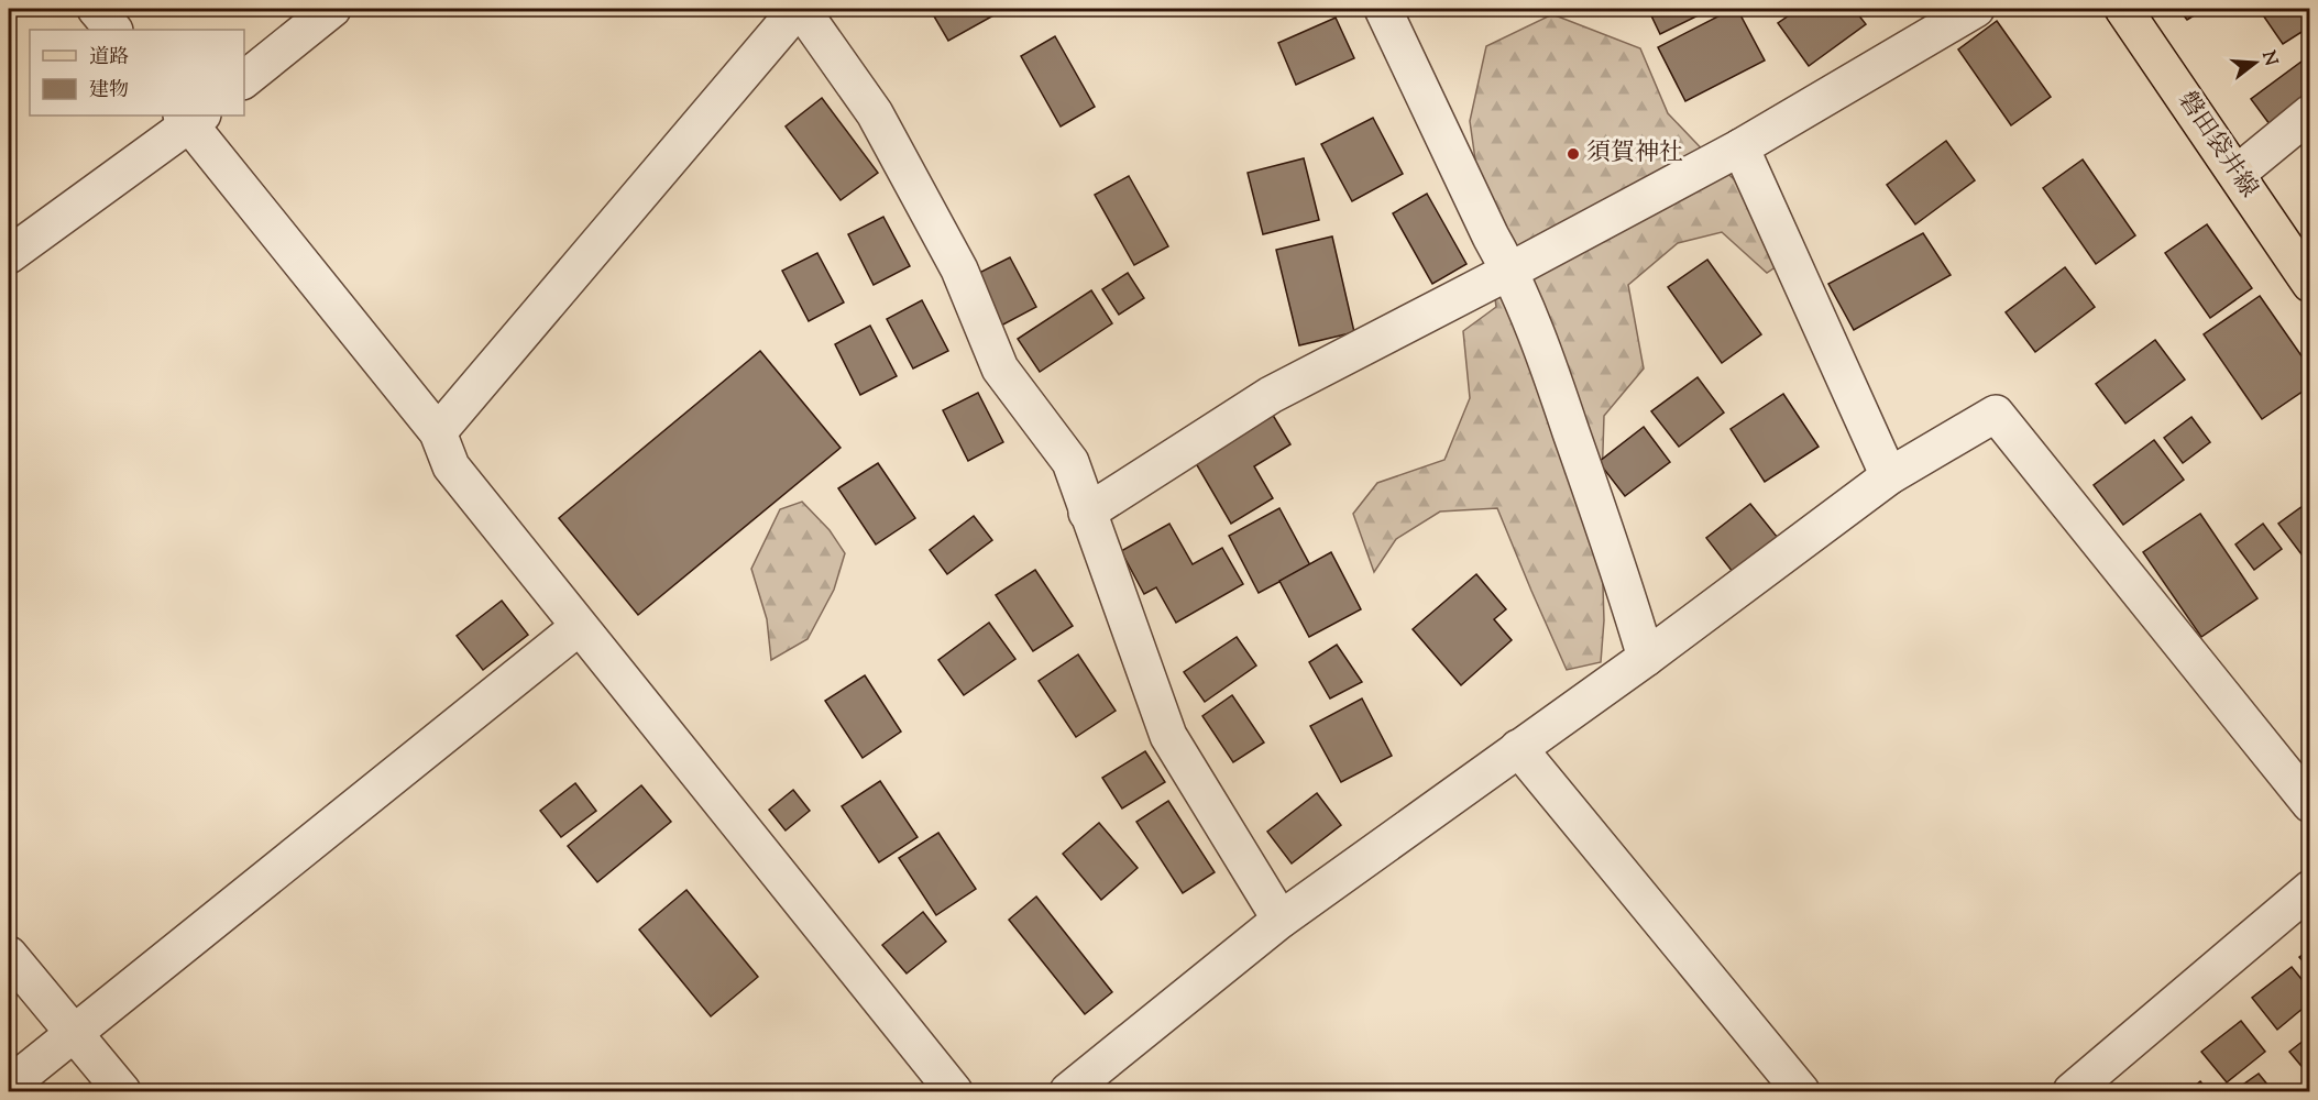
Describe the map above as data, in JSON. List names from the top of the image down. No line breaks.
{"streets":{"main road":["磐田袋井線"]},"places":["須賀神社"],"legend":["道路","建物"],"north":"right"}
